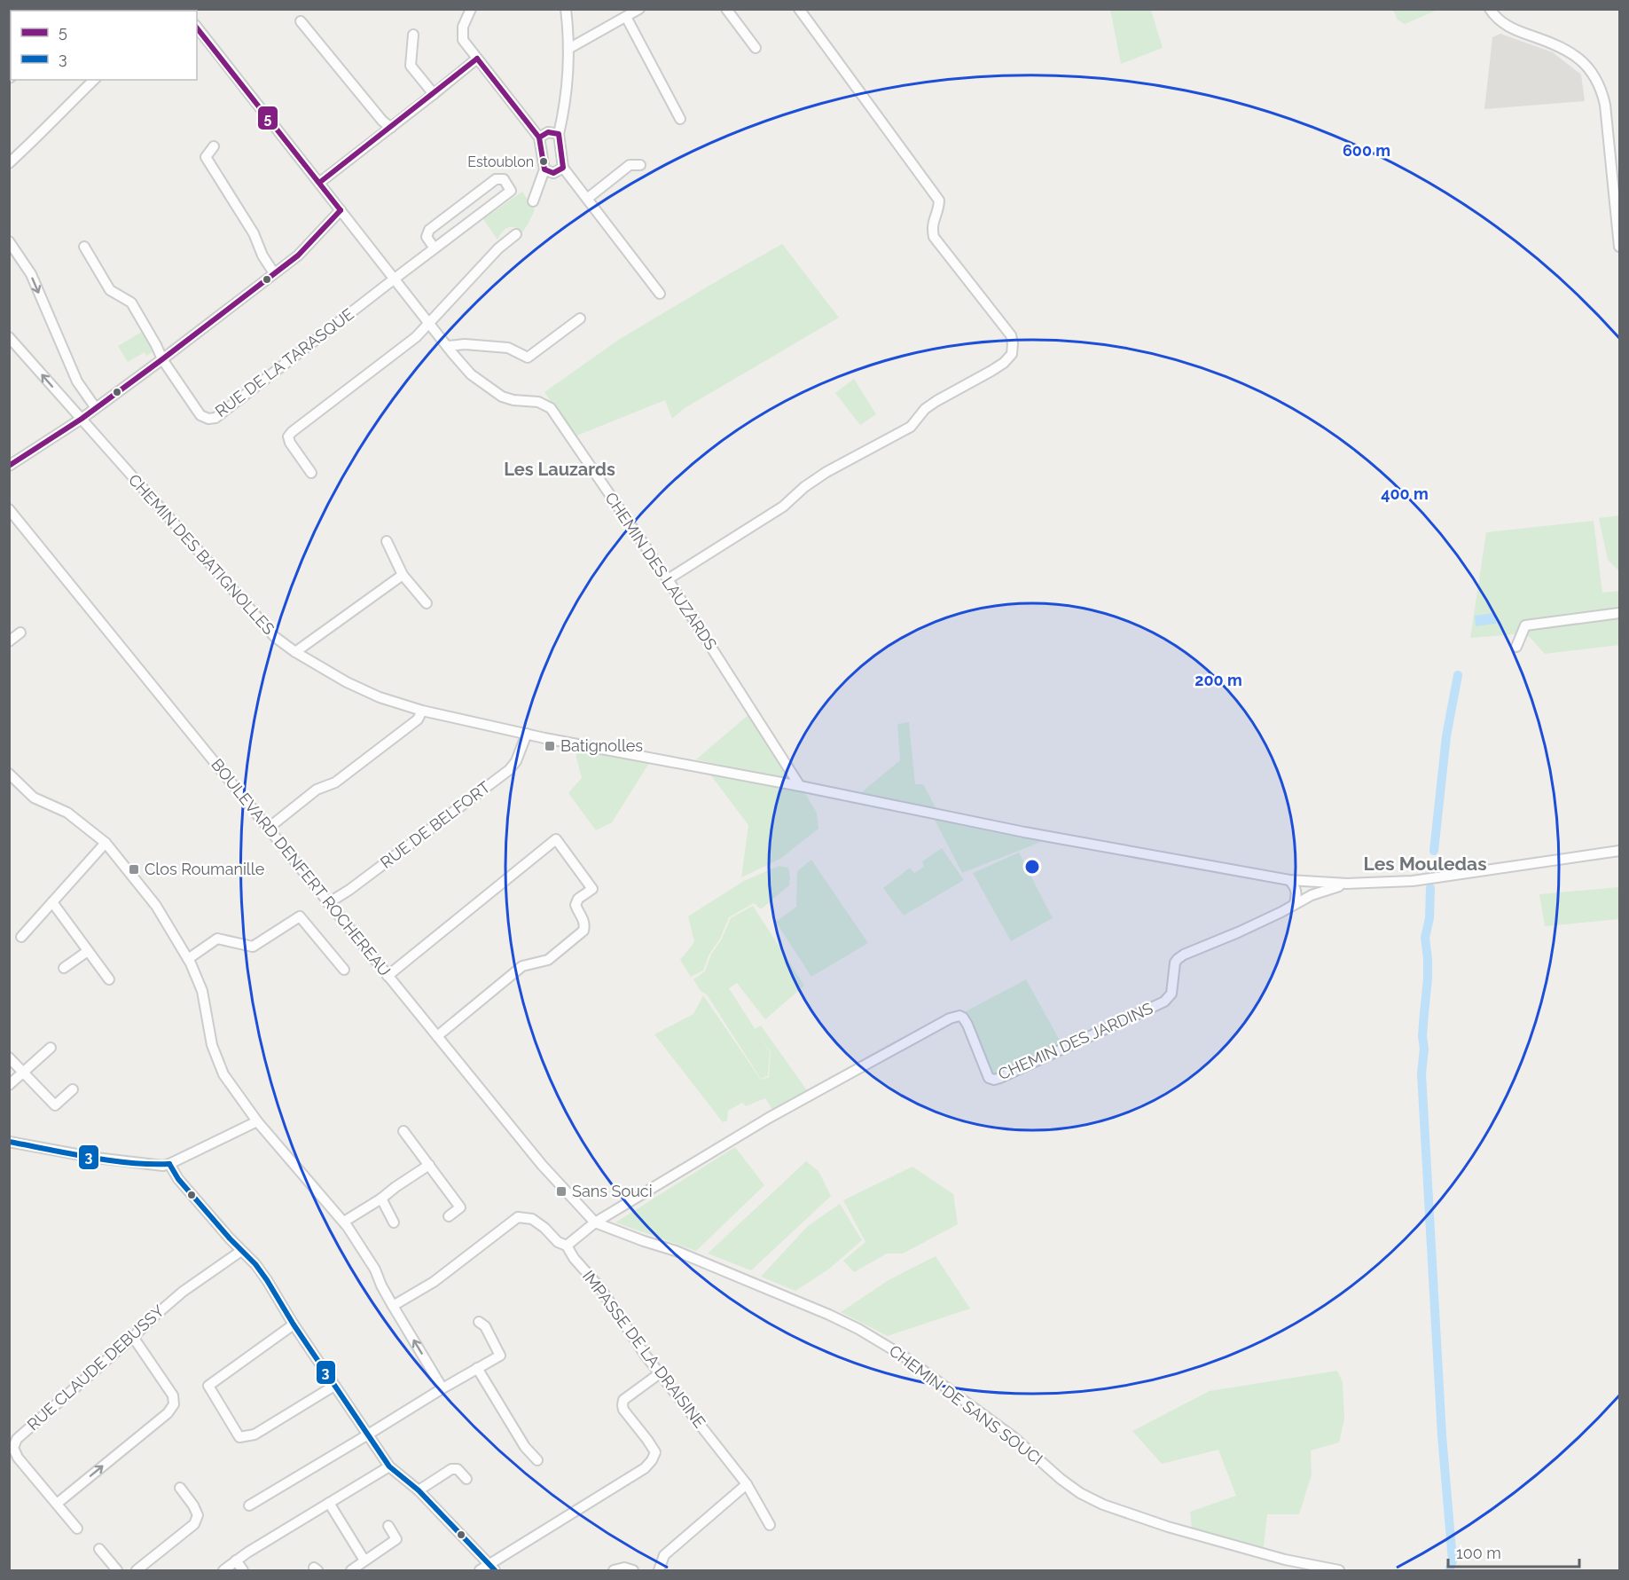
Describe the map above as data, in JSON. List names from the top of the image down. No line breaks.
{"streets":{"street":["RUE DE LA TARASQUE","CHEMIN DES BATIGNOLLES","CHEMIN DES LAUZARDS","RUE DE BELFORT","BOULEVARD DENFERT ROCHEREAU","CHEMIN DES JARDINS","IMPASSE DE LA DRAISINE","RUE CLAUDE DEBUSSY","CHEMIN DE SANS SOUCI"]},"crossings":[["RUE DE LA TARASQUE","CHEMIN DES LAUZARDS"],["CHEMIN DES BATIGNOLLES","CHEMIN DES LAUZARDS"],["CHEMIN DES BATIGNOLLES","RUE DE BELFORT"],["CHEMIN DES BATIGNOLLES","CHEMIN DES JARDINS"],["RUE DE BELFORT","BOULEVARD DENFERT ROCHEREAU"],["BOULEVARD DENFERT ROCHEREAU","CHEMIN DES JARDINS"],["BOULEVARD DENFERT ROCHEREAU","CHEMIN DE SANS SOUCI"],["CHEMIN DES JARDINS","CHEMIN DE SANS SOUCI"]],"districts":["Les Lauzards","Les Mouledas"],"places":{"other":["Estoublon"],"transit":["Batignolles","Clos Roumanille","Sans Souci"]},"lines":["transit line 5","transit line 3"],"legend":["5","3"],"scale_bar":"100 m","rings":["600 m","400 m","200 m"]}
